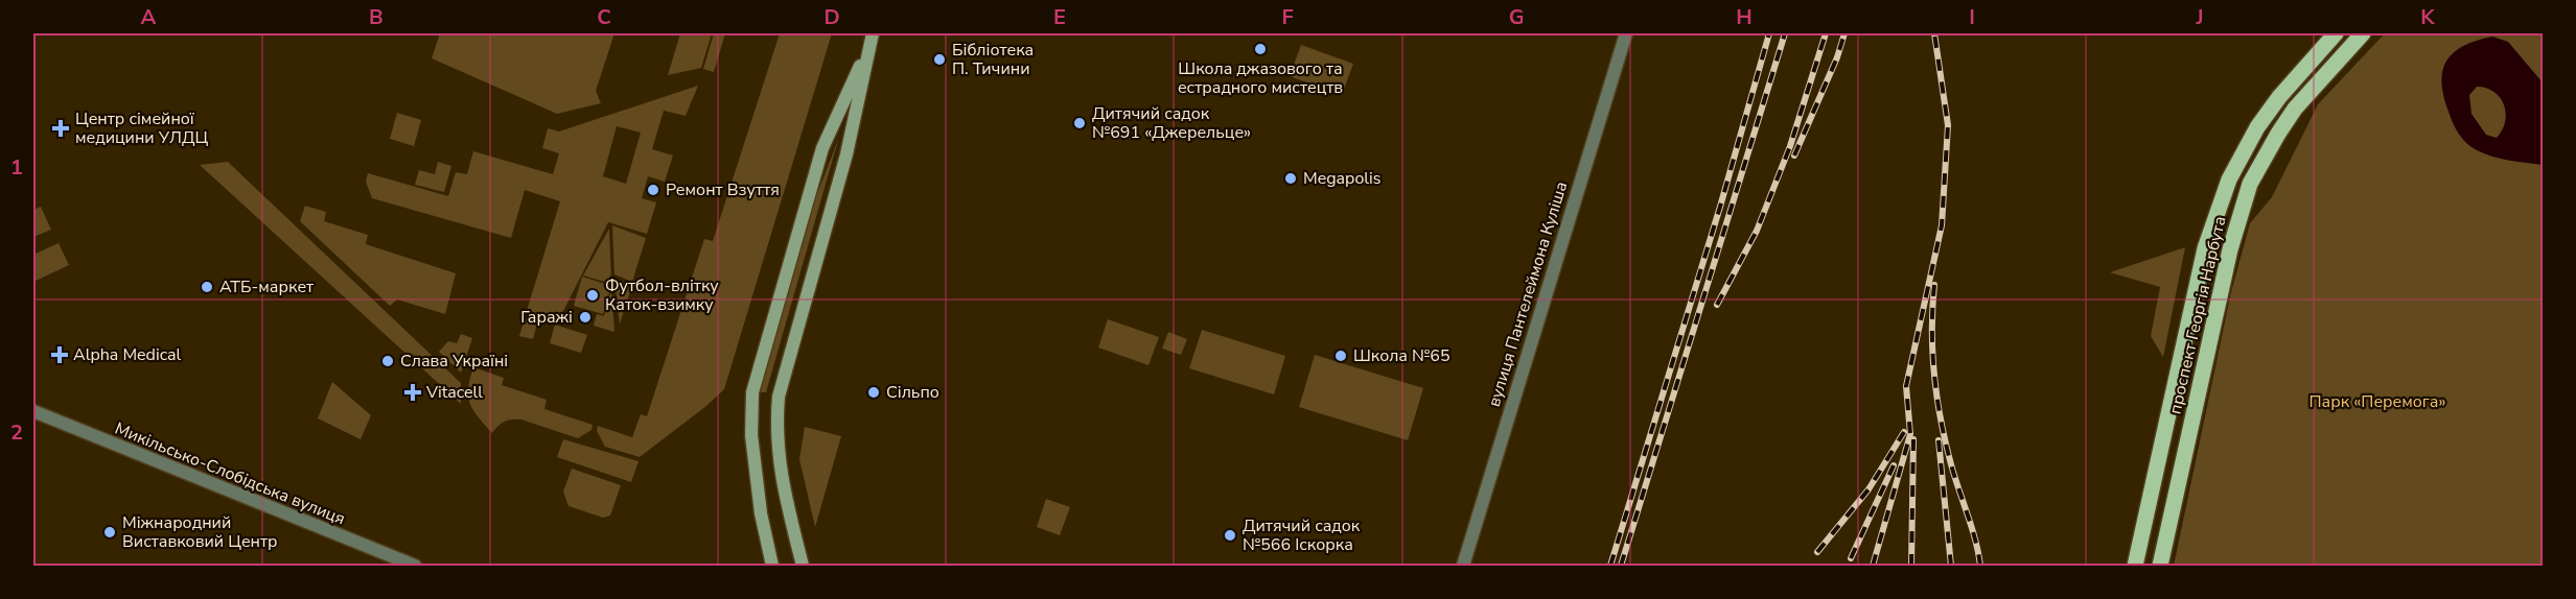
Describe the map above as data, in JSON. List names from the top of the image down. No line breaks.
{"streets":{"main road":["проспект Георгія Нарбута"],"street":["вулиця Пантелеймона Куліша","Микільсько-Слобідська вулиця"]},"parks":["Парк «Перемога»"],"places":{"other":["Школа джазового та естрадного мистецтв","Бібліотека П. Тичини","Дитячий садок №691 «Джерельце»","Megapolis","Ремонт Взуття","АТБ-маркет","Футбол-влітку Каток-взимку","Гаражі","Школа №65","Слава Україні","Сільпо","Міжнародний Виставковий Центр","Дитячий садок №566 Іскорка"],"health":["Центр сімейної медицини УЛДЦ","Alpha Medical","Vitacell"]},"grid":{"columns":["A","B","C","D","E","F","G","H","I","J","K"],"rows":["1","2"]}}
